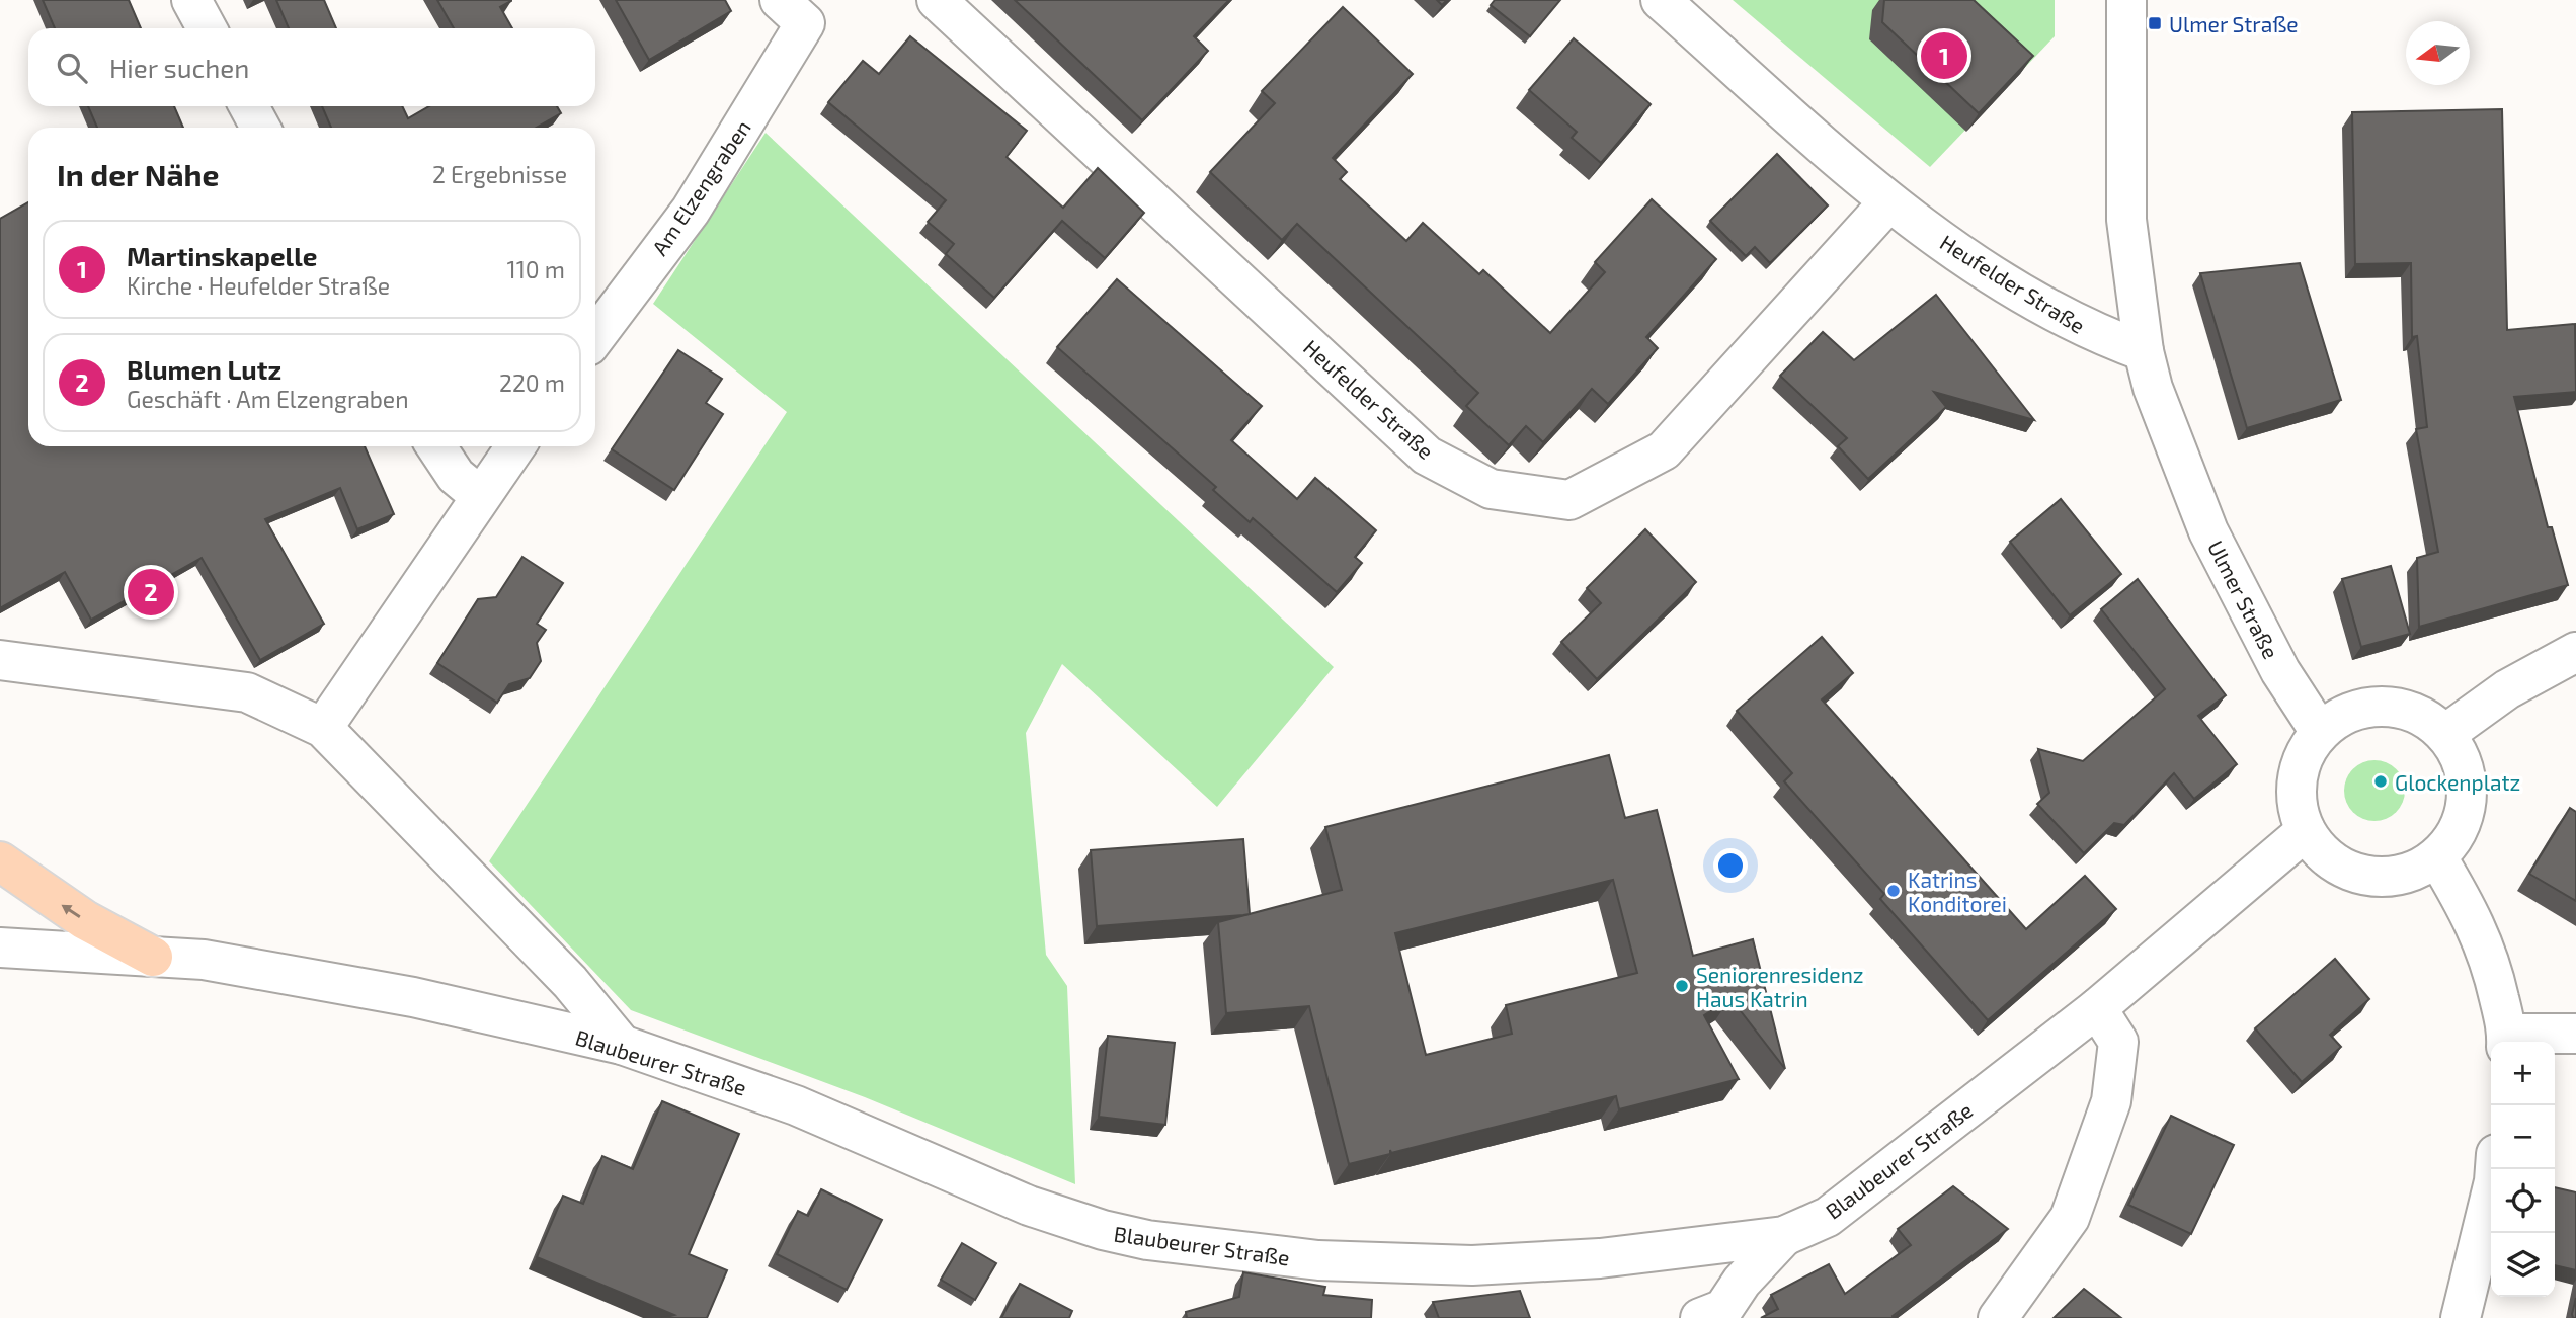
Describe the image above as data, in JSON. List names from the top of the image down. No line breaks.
{"streets":{"street":["Am Elzengraben","Heufelder Straße","Ulmer Straße","Blaubeurer Straße"]},"crossings":[["Heufelder Straße","Ulmer Straße"],["Ulmer Straße","Blaubeurer Straße"]],"places":{"transit":["Ulmer Straße"],"other":["Glockenplatz","Katrins Konditorei","Seniorenresidenz Haus Katrin"]},"north":"left","page":{"pins":["1","2"],"search":"Hier suchen","heading":["In der Nähe","2 Ergebnisse"],"list":[{"mark":"1","name":"Martinskapelle","note":"Kirche · Heufelder Straße","value":"110 m"},{"mark":"2","name":"Blumen Lutz","note":"Geschäft · Am Elzengraben","value":"220 m"}],"map_buttons":["+","−"]}}
